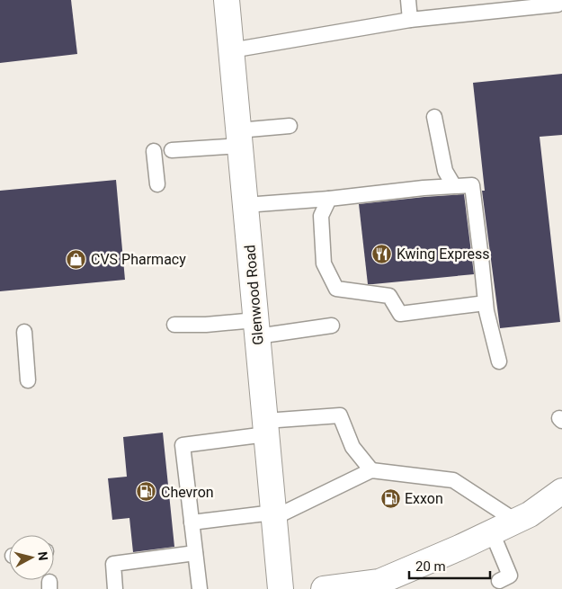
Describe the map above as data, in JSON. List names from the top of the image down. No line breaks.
{"streets":{"main road":["Glenwood Road"]},"places":{"restaurant":["Kwing Express"],"shop":["CVS Pharmacy"],"fuel station":["Chevron","Exxon"]},"scale_bar":"20 m","north":"right"}
